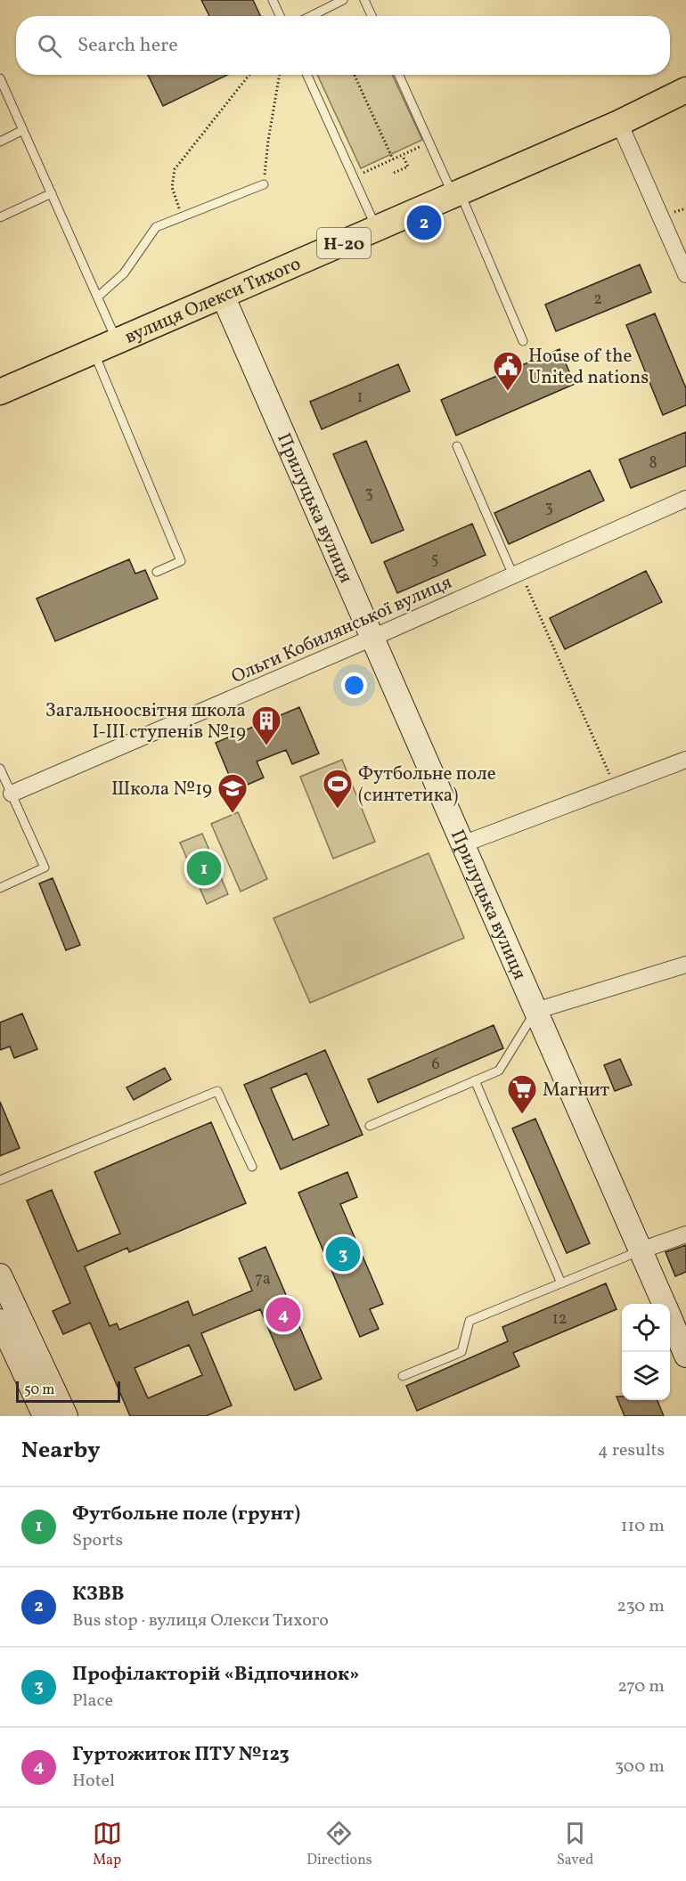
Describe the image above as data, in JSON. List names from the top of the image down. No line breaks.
{"streets":{"main road":["Н-20","вулиця Олекси Тихого"],"street":["Прилуцька вулиця","Ольги Кобилянської вулиця"]},"crossings":[["вулиця Олекси Тихого","Прилуцька вулиця"],["Прилуцька вулиця","Ольги Кобилянської вулиця"]],"places":{"public building":["House of the United nations"],"building":["Загальноосвітня школа І-ІІІ ступенів №19"],"sports":["Футбольне поле (синтетика)"],"school or university":["Школа №19"],"supermarket":["Магнит"]},"house_numbers":["2","1","8","3","3","5","6","7а","12"],"scale_bar":"50 m","page":{"search":"Search here","pins":["2","1","3","4"],"scale":"50 m","heading":["Nearby","4 results"],"list":[{"mark":"1","name":"Футбольне поле (грунт)","note":"Sports","value":"110 m"},{"mark":"2","name":"КЗВВ","note":"Bus stop · вулиця Олекси Тихого","value":"230 m"},{"mark":"3","name":"Профілакторій «Відпочинок»","note":"Place","value":"270 m"},{"mark":"4","name":"Гуртожиток ПТУ №123","note":"Hotel","value":"300 m"}],"nav":["Map","Directions","Saved"]}}
